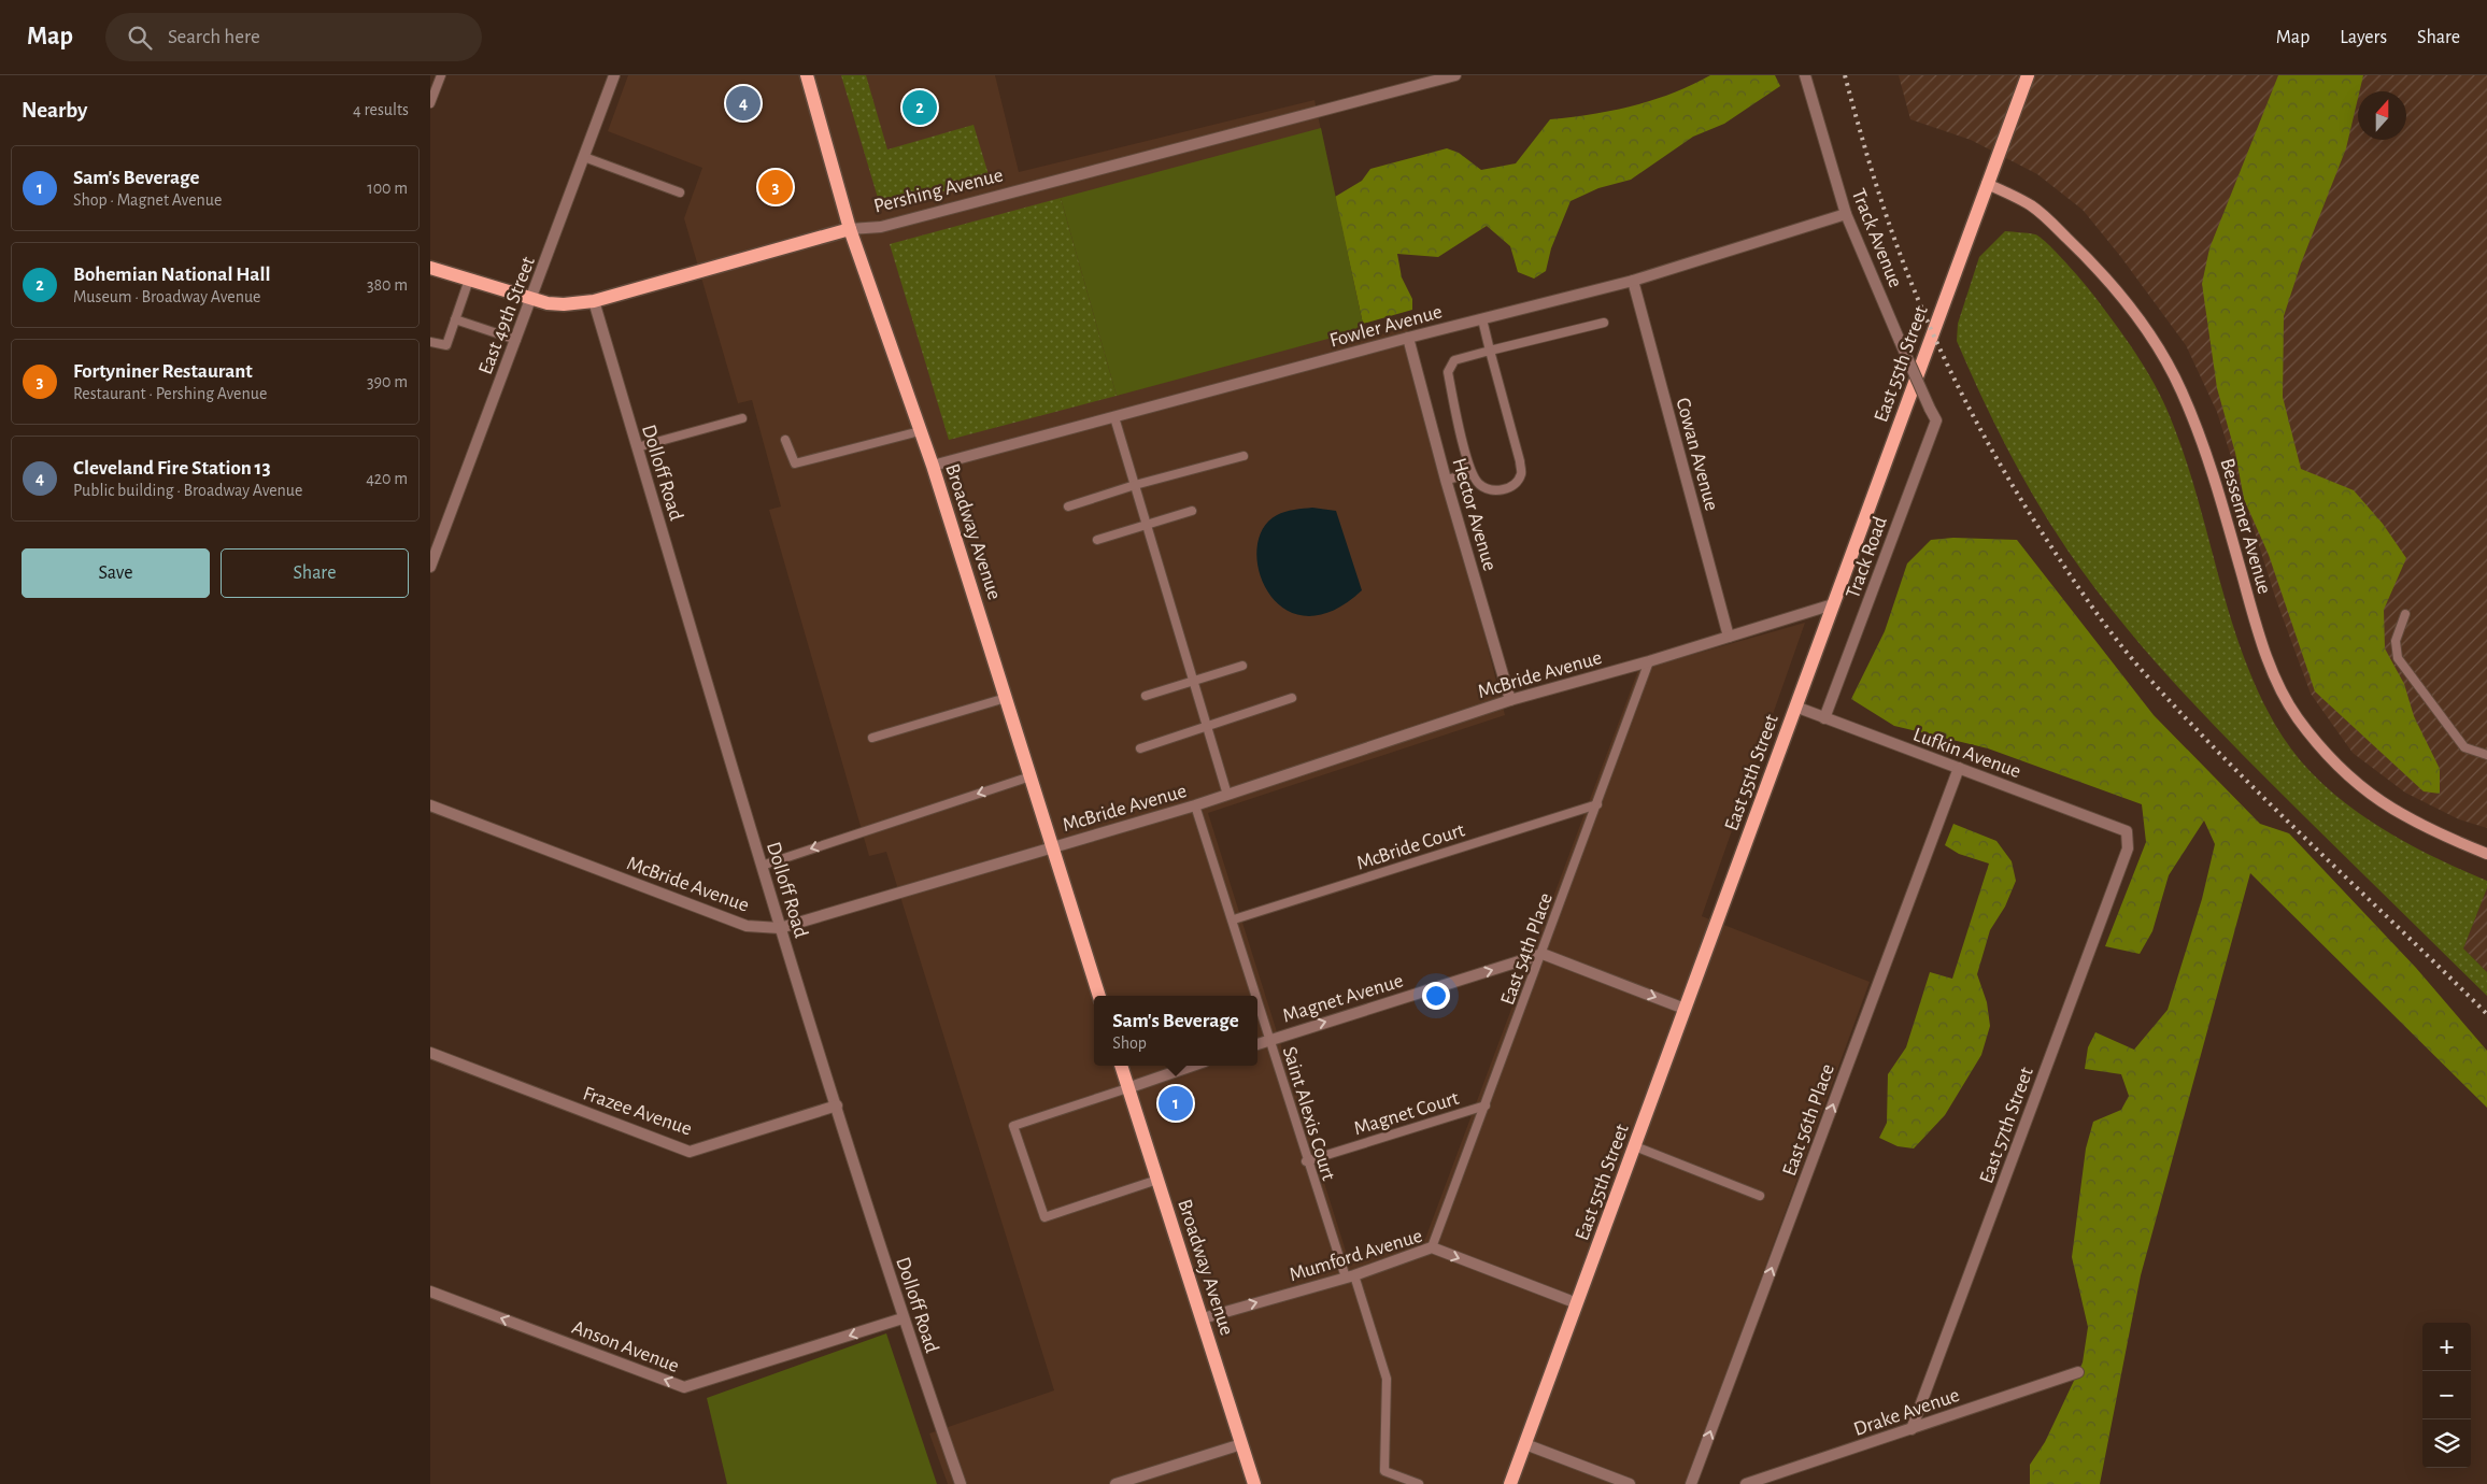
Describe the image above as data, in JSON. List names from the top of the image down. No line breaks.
{"streets":{"main road":["Pershing Avenue","East 55th Street","Broadway Avenue"],"street":["Track Avenue","East 49th Street","Fowler Avenue","Cowan Avenue","Dolloff Road","Hector Avenue","Bessemer Avenue","Track Road","McBride Avenue","Lufkin Avenue","Magnet Avenue","Frazee Avenue","East 56th Place","East 57th Street","Mumford Avenue","Anson Avenue","Drake Avenue"],"lane":["McBride Court","East 54th Place","Magnet Court","Saint Alexis Court"]},"crossings":[["Pershing Avenue","East 49th Street"],["Pershing Avenue","Dolloff Road"],["Pershing Avenue","Broadway Avenue"],["Track Avenue","Fowler Avenue"],["Track Avenue","Track Road"],["Fowler Avenue","Cowan Avenue"],["Fowler Avenue","Hector Avenue"],["Fowler Avenue","Broadway Avenue"],["East 55th Street","Bessemer Avenue"],["East 55th Street","McBride Avenue"],["East 55th Street","Lufkin Avenue"],["East 55th Street","Mumford Avenue"],["Cowan Avenue","McBride Avenue"],["Dolloff Road","McBride Avenue"],["Dolloff Road","Frazee Avenue"],["Dolloff Road","Anson Avenue"],["Hector Avenue","McBride Avenue"],["Broadway Avenue","McBride Avenue"],["Broadway Avenue","Mumford Avenue"],["Track Road","Lufkin Avenue"],["McBride Avenue","East 54th Place"],["McBride Avenue","Saint Alexis Court"],["Lufkin Avenue","East 56th Place"],["Lufkin Avenue","East 57th Street"],["McBride Court","East 54th Place"],["McBride Court","Saint Alexis Court"],["East 54th Place","Magnet Avenue"],["East 54th Place","Magnet Court"],["East 54th Place","Mumford Avenue"],["Magnet Avenue","Saint Alexis Court"],["Magnet Court","Saint Alexis Court"],["Saint Alexis Court","Mumford Avenue"],["East 57th Street","Drake Avenue"]],"one_way":["Magnet Avenue","East 56th Place","Mumford Avenue","Anson Avenue"],"north":"top","page":{"header":"Map","search":"Search here","nav":["Map","Layers","Share"],"heading":["Nearby","4 results"],"pins":["4","2","3","1"],"list":[{"mark":"1","name":"Sam's Beverage","note":"Shop · Magnet Avenue","value":"100 m"},{"mark":"2","name":"Bohemian National Hall","note":"Museum · Broadway Avenue","value":"380 m"},{"mark":"3","name":"Fortyniner Restaurant","note":"Restaurant · Pershing Avenue","value":"390 m"},{"mark":"4","name":"Cleveland Fire Station 13","note":"Public building · Broadway Avenue","value":"420 m"}],"buttons":["Save","Share"],"popup":["Sam's Beverage","Shop"],"map_buttons":["+","−"]}}
